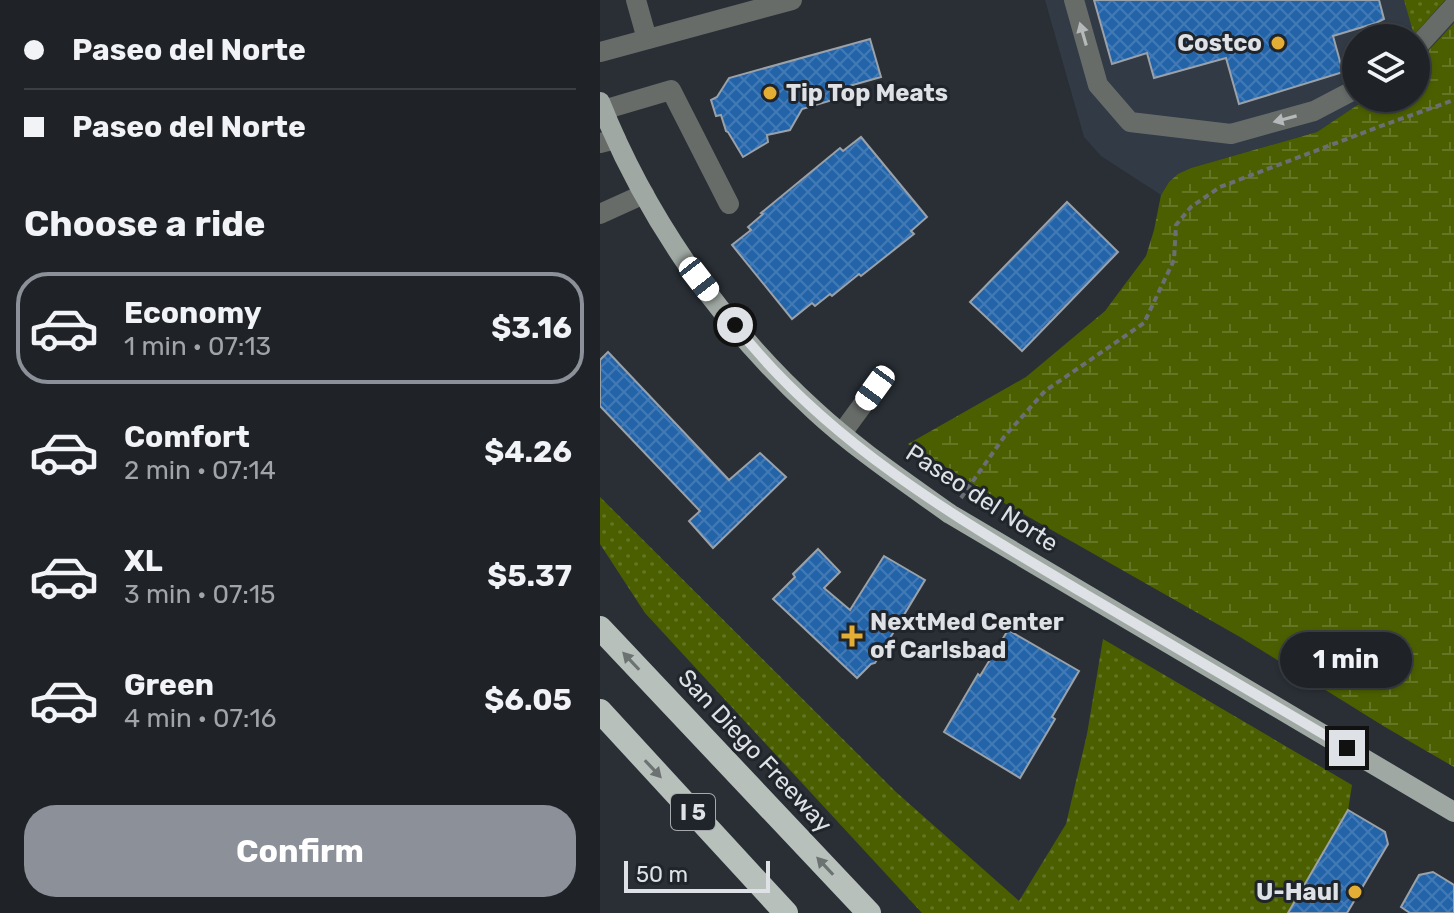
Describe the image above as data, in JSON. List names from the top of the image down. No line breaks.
{"streets":{"highway":["San Diego Freeway","I 5"],"main road":["Paseo del Norte"]},"places":{"other":["Costco","Tip Top Meats","U-Haul"],"health":["NextMed Center of Carlsbad"]},"scale_bar":"50 m","page":{"banner":["Paseo del Norte","Paseo del Norte"],"heading":"Choose a ride","list":[{"name":"Economy","note":"1 min · 07:13","value":"$3.16"},{"name":"Comfort","note":"2 min · 07:14","value":"$4.26"},{"name":"XL","note":"3 min · 07:15","value":"$5.37"},{"name":"Green","note":"4 min · 07:16","value":"$6.05"}],"bubble":"1 min","buttons":"Confirm","scale":"50 m"}}
